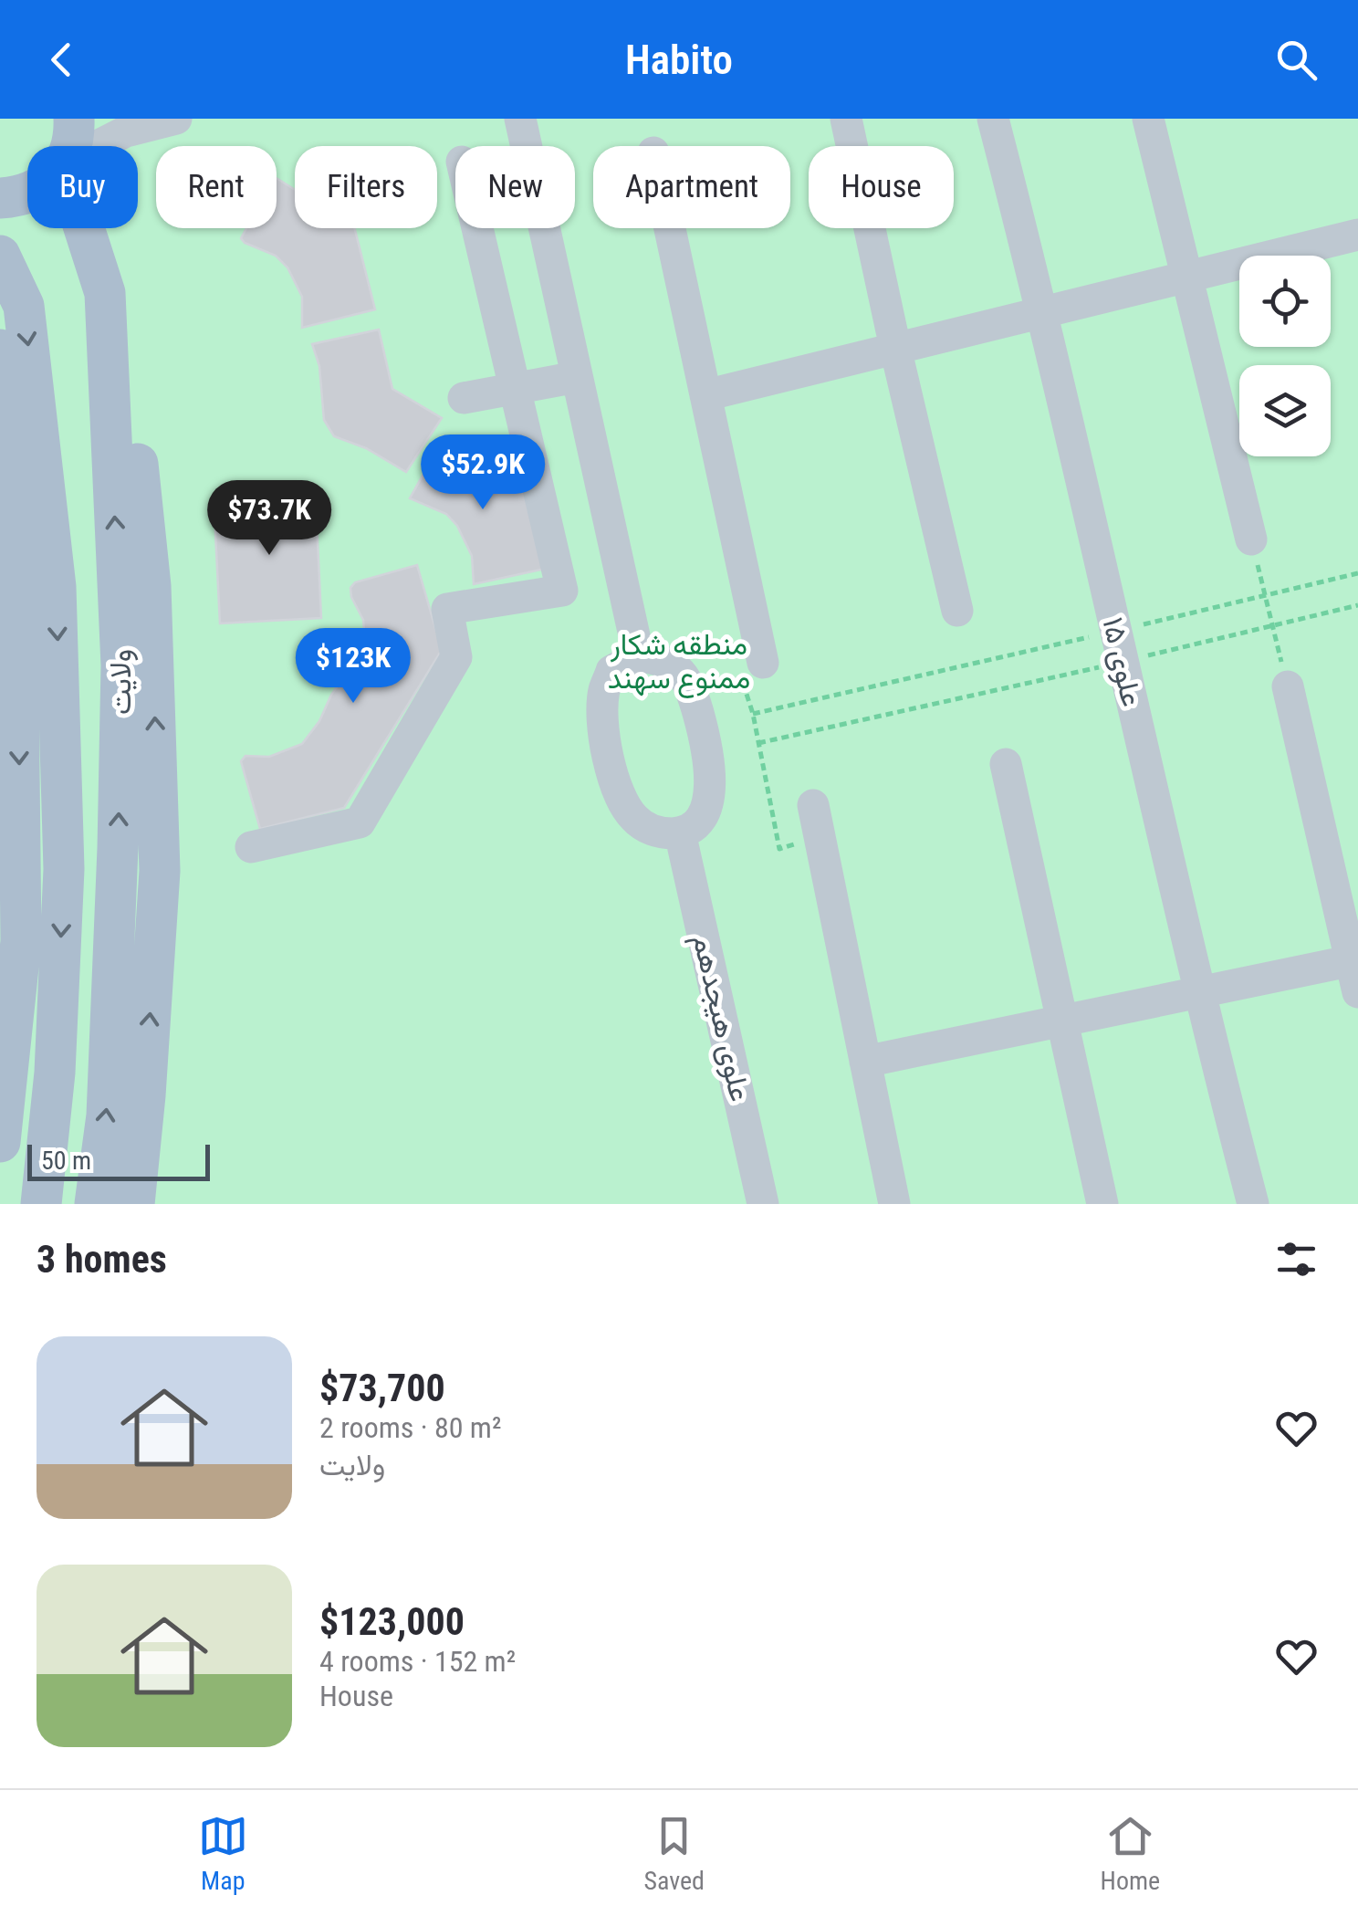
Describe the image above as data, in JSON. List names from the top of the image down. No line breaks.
{"streets":{"main road":["ولایت"],"street":["علوی ۱۵","علوی هیجدهم"]},"parks":["منطقه شکار ممنوع سهند"],"scale_bar":"50 m","page":{"header":"Habito","chip":["Buy","Rent","Filters","New","Apartment","House"],"price":["$52.9K","$73.7K","$123K"],"scale":"50 m","heading":"3 homes","list":[{"name":"$73,700","note":"2 rooms · 80 m² · ولایت"},{"name":"$123,000","note":"4 rooms · 152 m² · House"}],"tabs":["Map","Saved","Home"]}}
